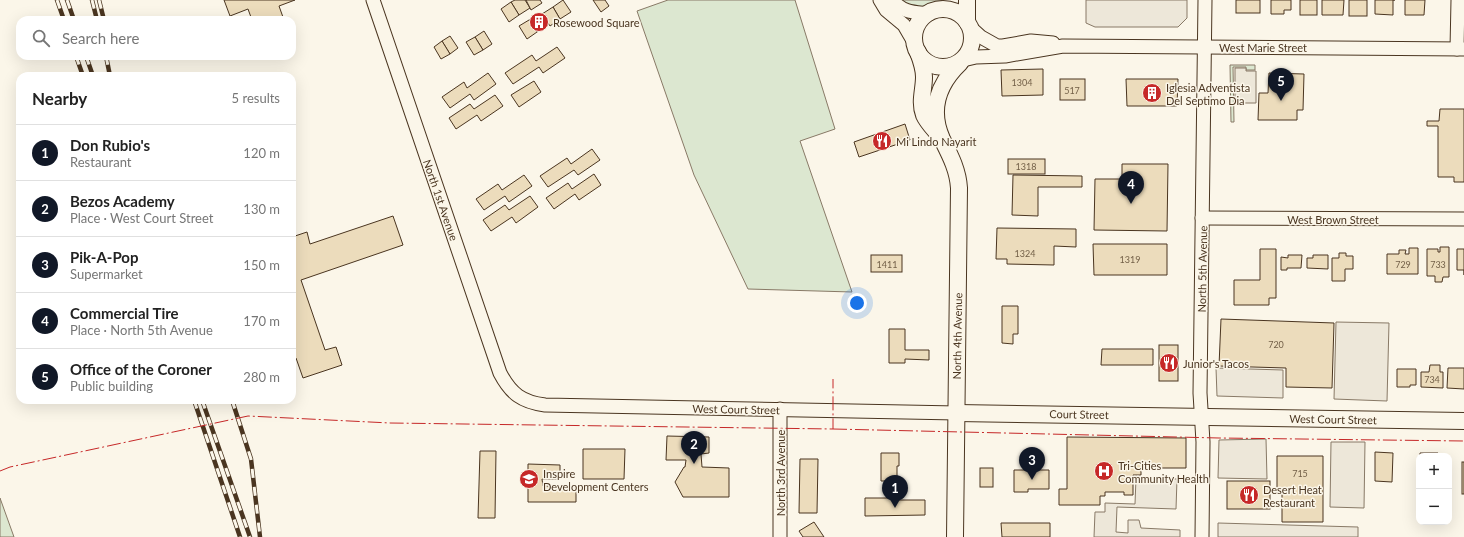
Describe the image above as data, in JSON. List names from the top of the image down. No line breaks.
{"streets":{"main road":["North 4th Avenue","West Court Street","Court Street"],"street":["West Marie Street","North 1st Avenue","West Brown Street","North 5th Avenue","North 3rd Avenue"]},"crossings":[["West Marie Street","North 5th Avenue"],["West Marie Street","North 4th Avenue"],["North 1st Avenue","West Court Street"],["West Brown Street","North 5th Avenue"],["North 5th Avenue","West Court Street"],["North 5th Avenue","Court Street"],["North 4th Avenue","West Court Street"],["North 4th Avenue","Court Street"],["West Court Street","Court Street"],["West Court Street","North 3rd Avenue"]],"places":{"building":["Rosewood Square","Iglesia Adventista Del Septimo Dia"],"restaurant":["Mi Lindo Nayarit","Junior's Tacos","Desert Heat Restaurant"],"hospital":["Tri-Cities Community Health"],"school or university":["Inspire Development Centers"]},"house_numbers":["1304","517","1318","1324","1319","1411","729","733","720","734","715"],"page":{"search":"Search here","pins":["5","4","2","3","1"],"heading":["Nearby","5 results"],"list":[{"mark":"1","name":"Don Rubio's","note":"Restaurant","value":"120 m"},{"mark":"2","name":"Bezos Academy","note":"Place · West Court Street","value":"130 m"},{"mark":"3","name":"Pik-A-Pop","note":"Supermarket","value":"150 m"},{"mark":"4","name":"Commercial Tire","note":"Place · North 5th Avenue","value":"170 m"},{"mark":"5","name":"Office of the Coroner","note":"Public building","value":"280 m"}],"map_buttons":["+","−"]}}
